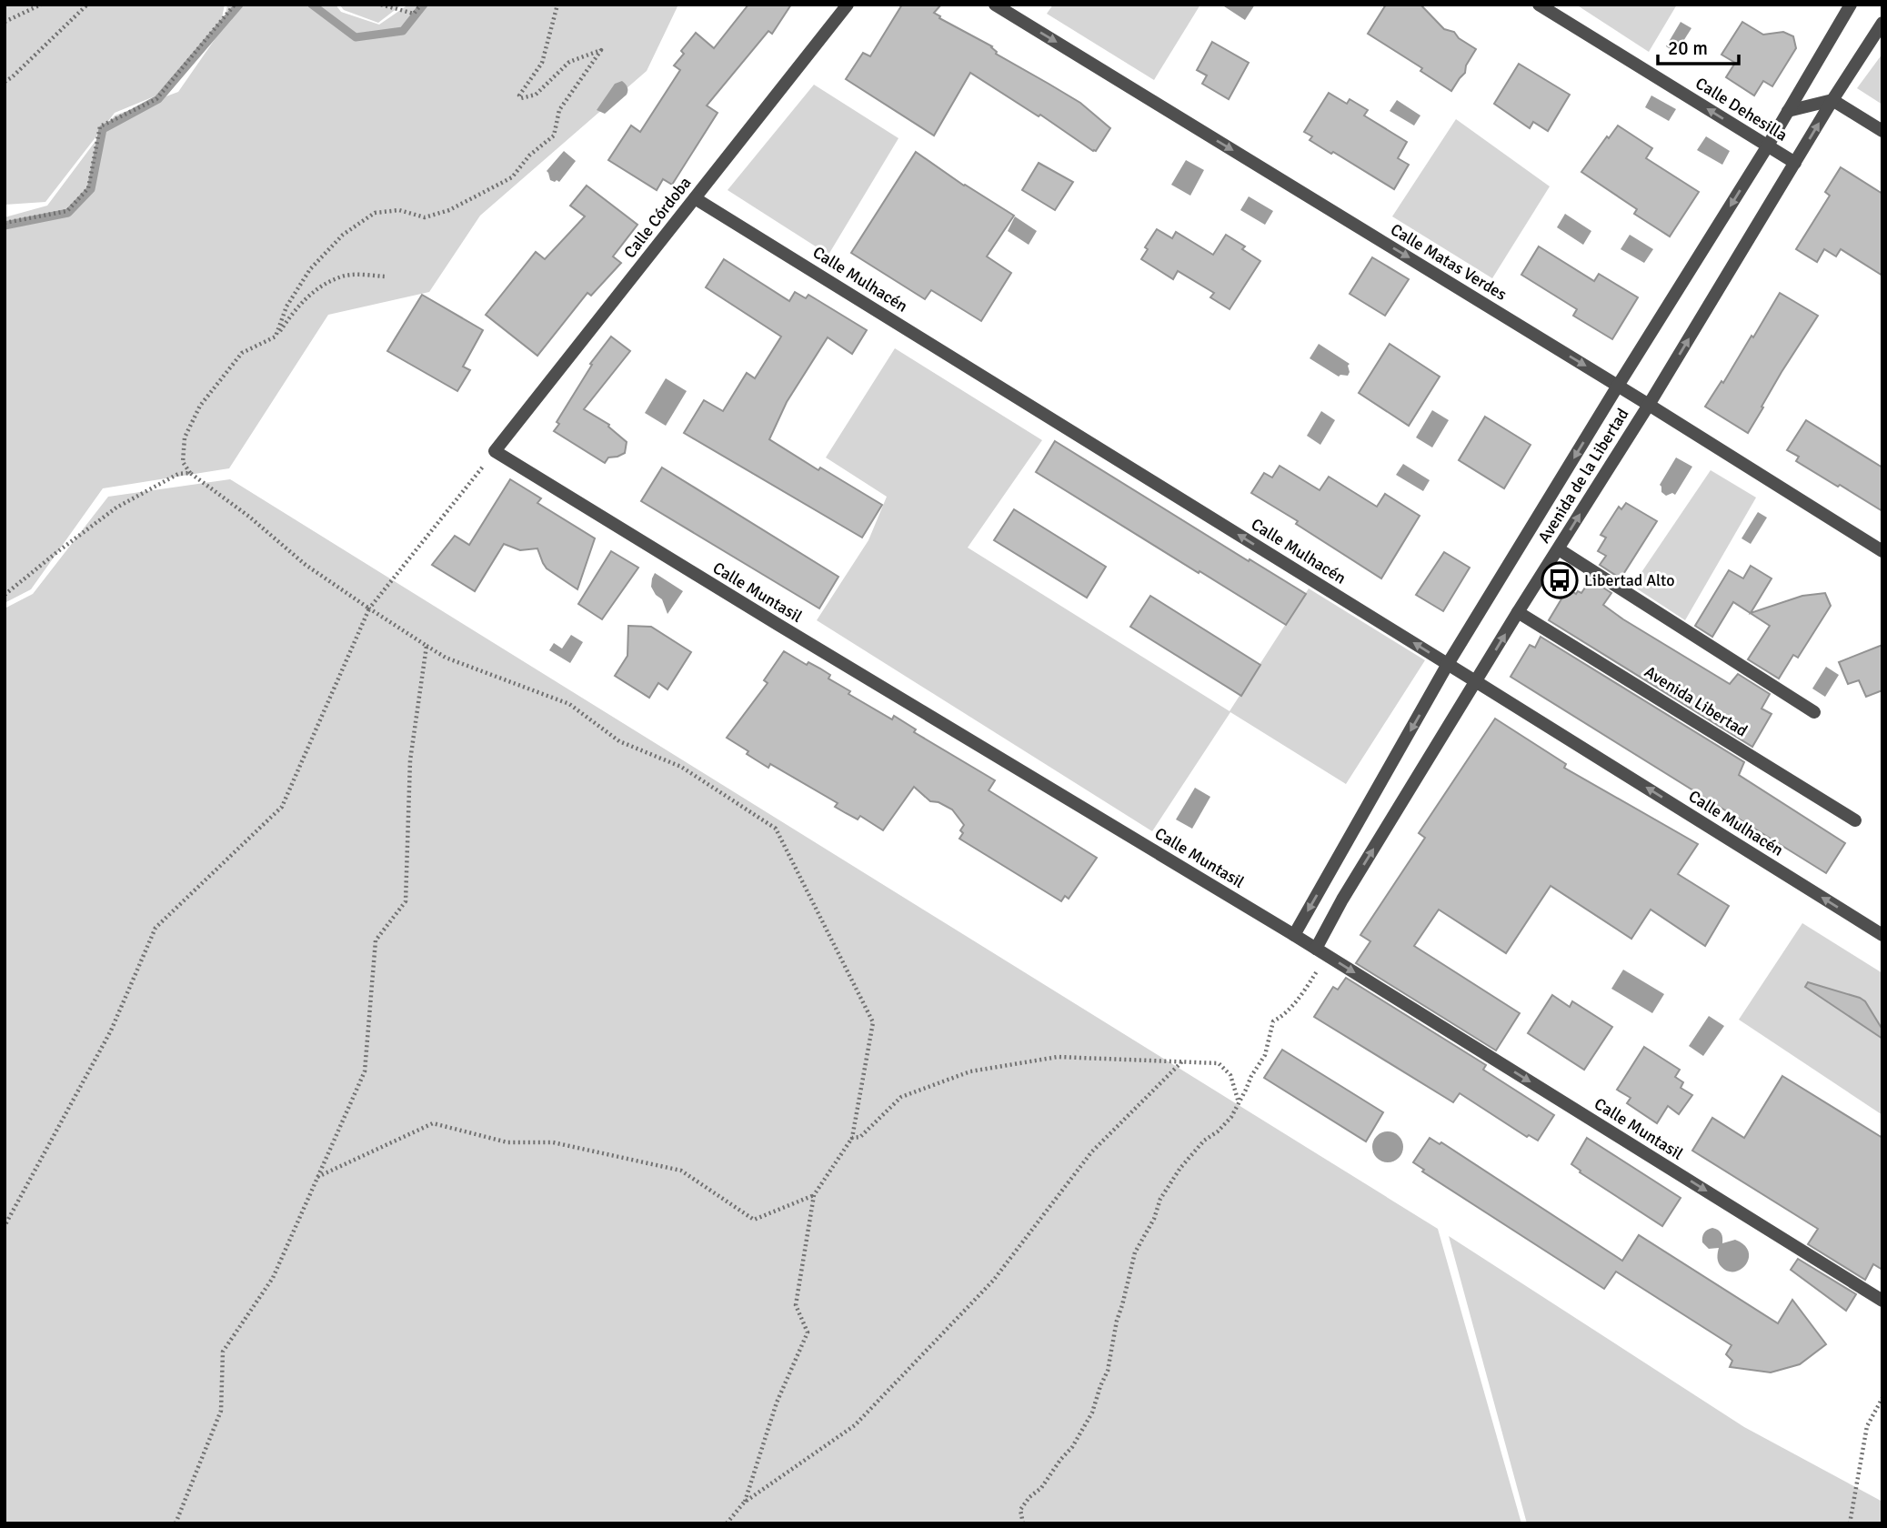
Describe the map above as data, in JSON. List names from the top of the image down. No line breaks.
{"streets":{"street":["Calle Dehesilla","Calle Córdoba","Calle Matas Verdes","Calle Mulhacén","Avenida de la Libertad","Calle Muntasil","Avenida Libertad"]},"crossings":[["Calle Dehesilla","Avenida de la Libertad"],["Calle Córdoba","Calle Mulhacén"],["Calle Córdoba","Calle Muntasil"],["Calle Matas Verdes","Avenida de la Libertad"],["Calle Mulhacén","Avenida de la Libertad"],["Avenida de la Libertad","Calle Muntasil"],["Avenida de la Libertad","Avenida Libertad"]],"one_way":["Calle Dehesilla","Calle Matas Verdes","Calle Mulhacén","Calle Muntasil"],"places":{"bus stop":["Libertad Alto"]},"scale_bar":"20 m"}
